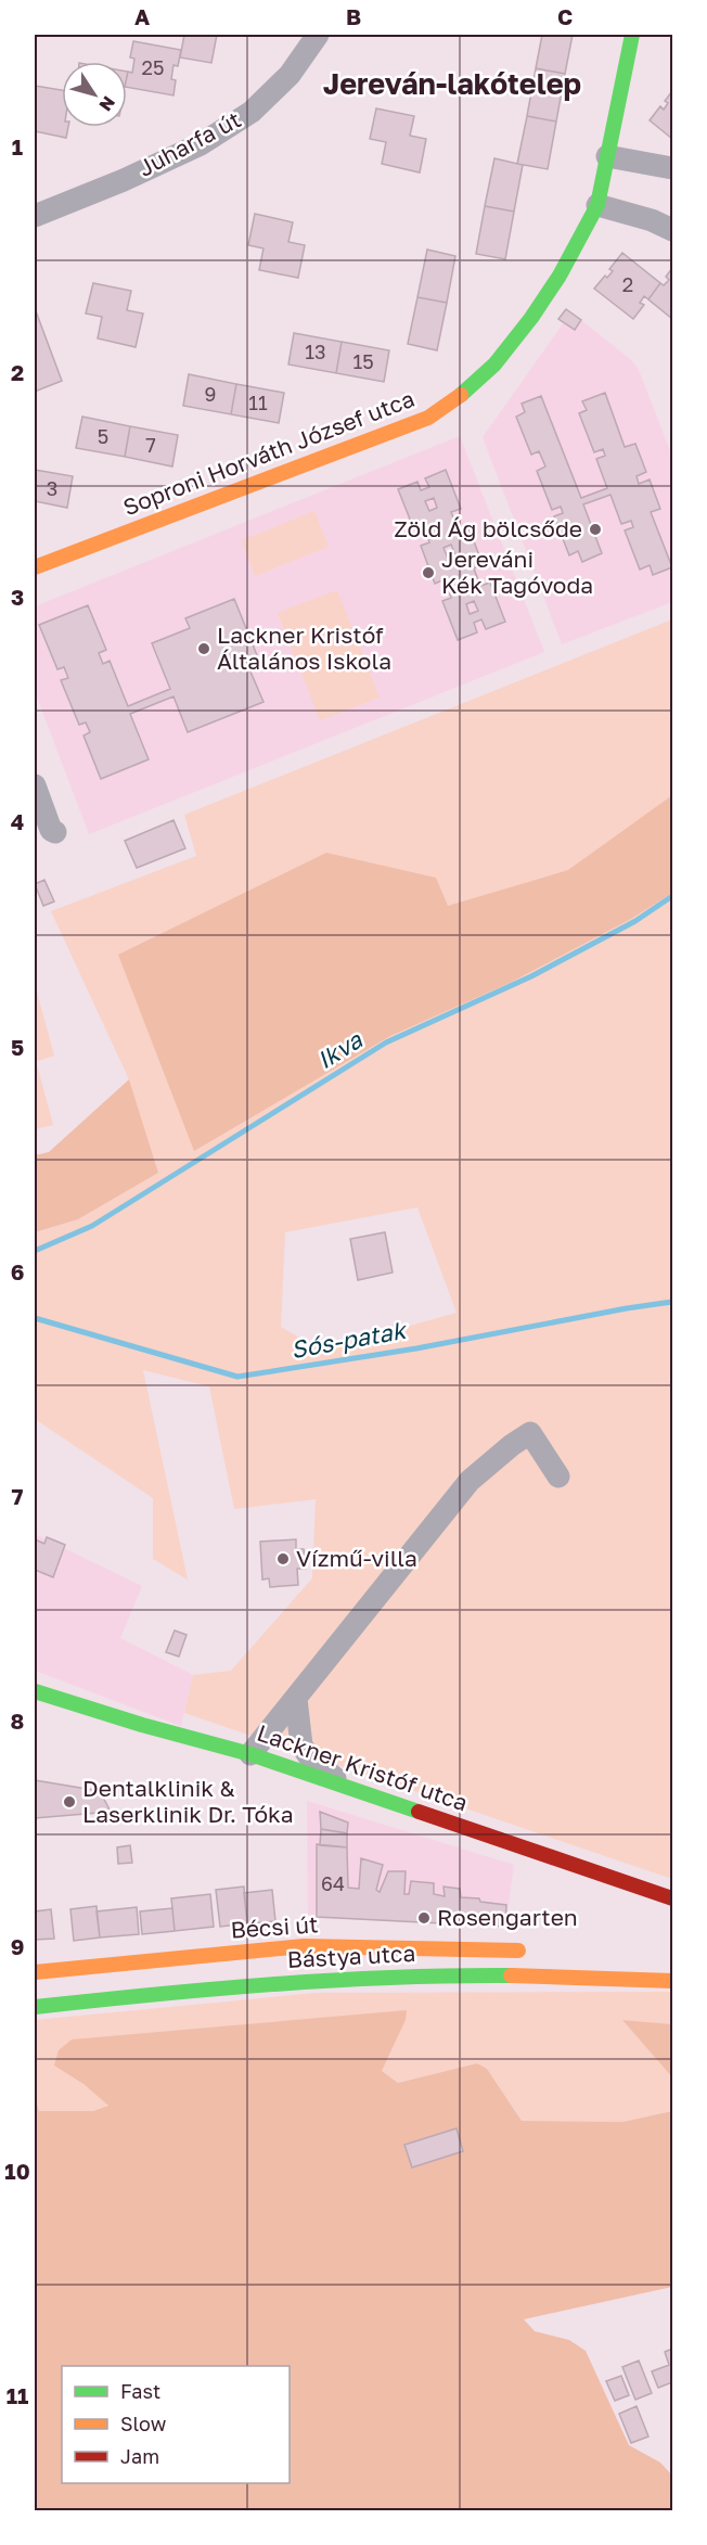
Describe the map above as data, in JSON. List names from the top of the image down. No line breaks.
{"streets":{"street":["Juharfa út","Soproni Horváth József utca","Lackner Kristóf utca","Bécsi út","Bástya utca"]},"districts":["Jereván-lakótelep"],"water":["Ikva","Sós-patak"],"places":["Zöld Ág bölcsőde","Jereváni Kék Tagóvoda","Lackner Kristóf Általános Iskola","Vízmű-villa","Dentalklinik & Laserklinik Dr. Tóka","Rosengarten"],"house_numbers":["25","2","13","15","9","11","5","7","3","64"],"legend":["Fast","Slow","Jam"],"north":"bottom right","grid":{"columns":["A","B","C"],"rows":["1","2","3","4","5","6","7","8","9","10","11"]}}
